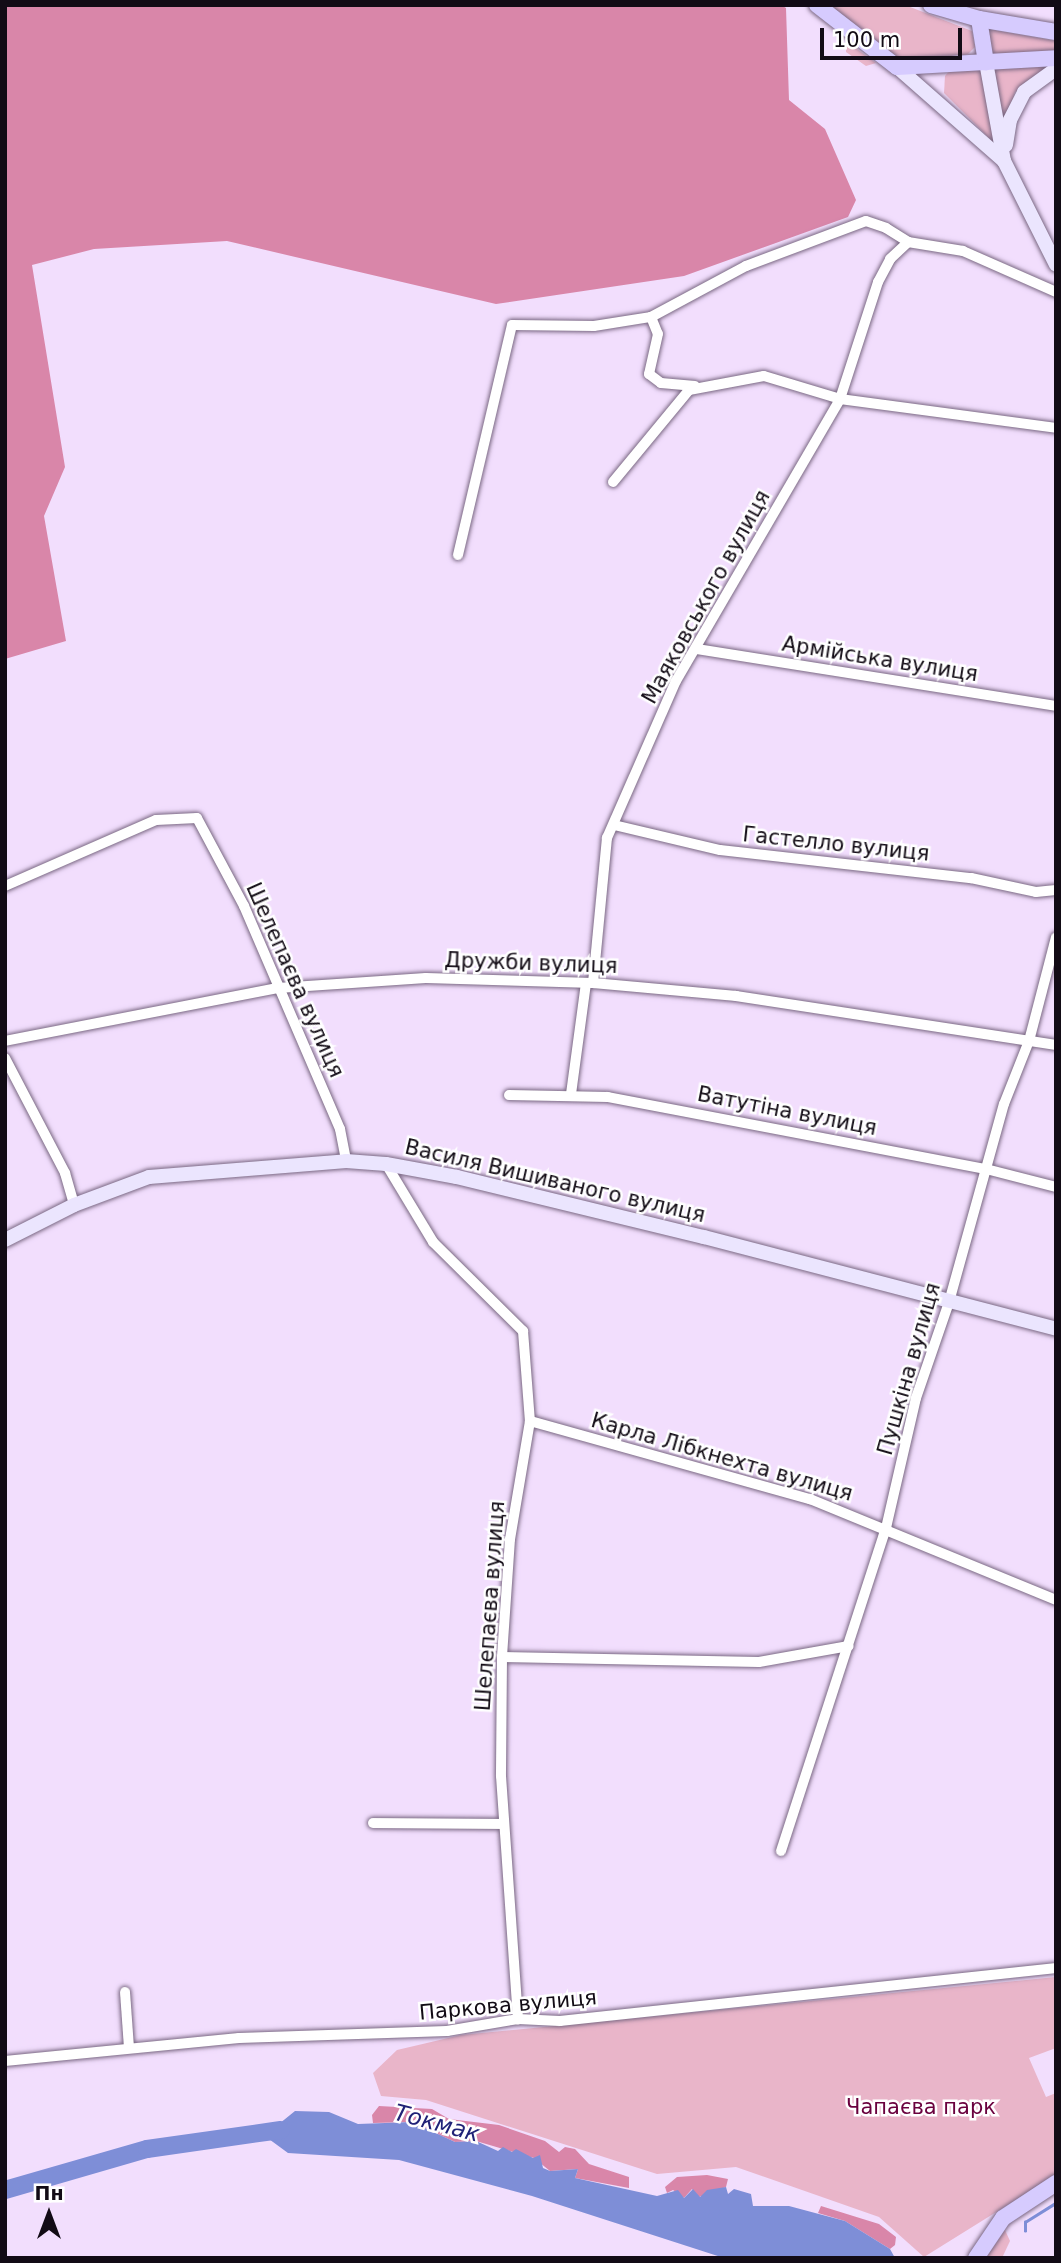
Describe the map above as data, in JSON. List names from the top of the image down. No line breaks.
{"streets":{"street":["Маяковського вулиця","Армійська вулиця","Гастелло вулиця","Дружби вулиця","Шелепаєва вулиця","Ватутіна вулиця","Василя Вишиваного вулиця","Пушкіна вулиця","Карла Лібкнехта вулиця","Паркова вулиця"]},"crossings":[["Маяковського вулиця","Армійська вулиця"],["Маяковського вулиця","Гастелло вулиця"],["Маяковського вулиця","Дружби вулиця"],["Маяковського вулиця","Ватутіна вулиця"],["Дружби вулиця","Шелепаєва вулиця"],["Дружби вулиця","Пушкіна вулиця"],["Шелепаєва вулиця","Василя Вишиваного вулиця"],["Шелепаєва вулиця","Карла Лібкнехта вулиця"],["Шелепаєва вулиця","Паркова вулиця"],["Ватутіна вулиця","Пушкіна вулиця"],["Василя Вишиваного вулиця","Пушкіна вулиця"],["Пушкіна вулиця","Карла Лібкнехта вулиця"]],"water":["Токмак"],"parks":["Чапаєва парк"],"scale_bar":"100 m","north":"top"}
